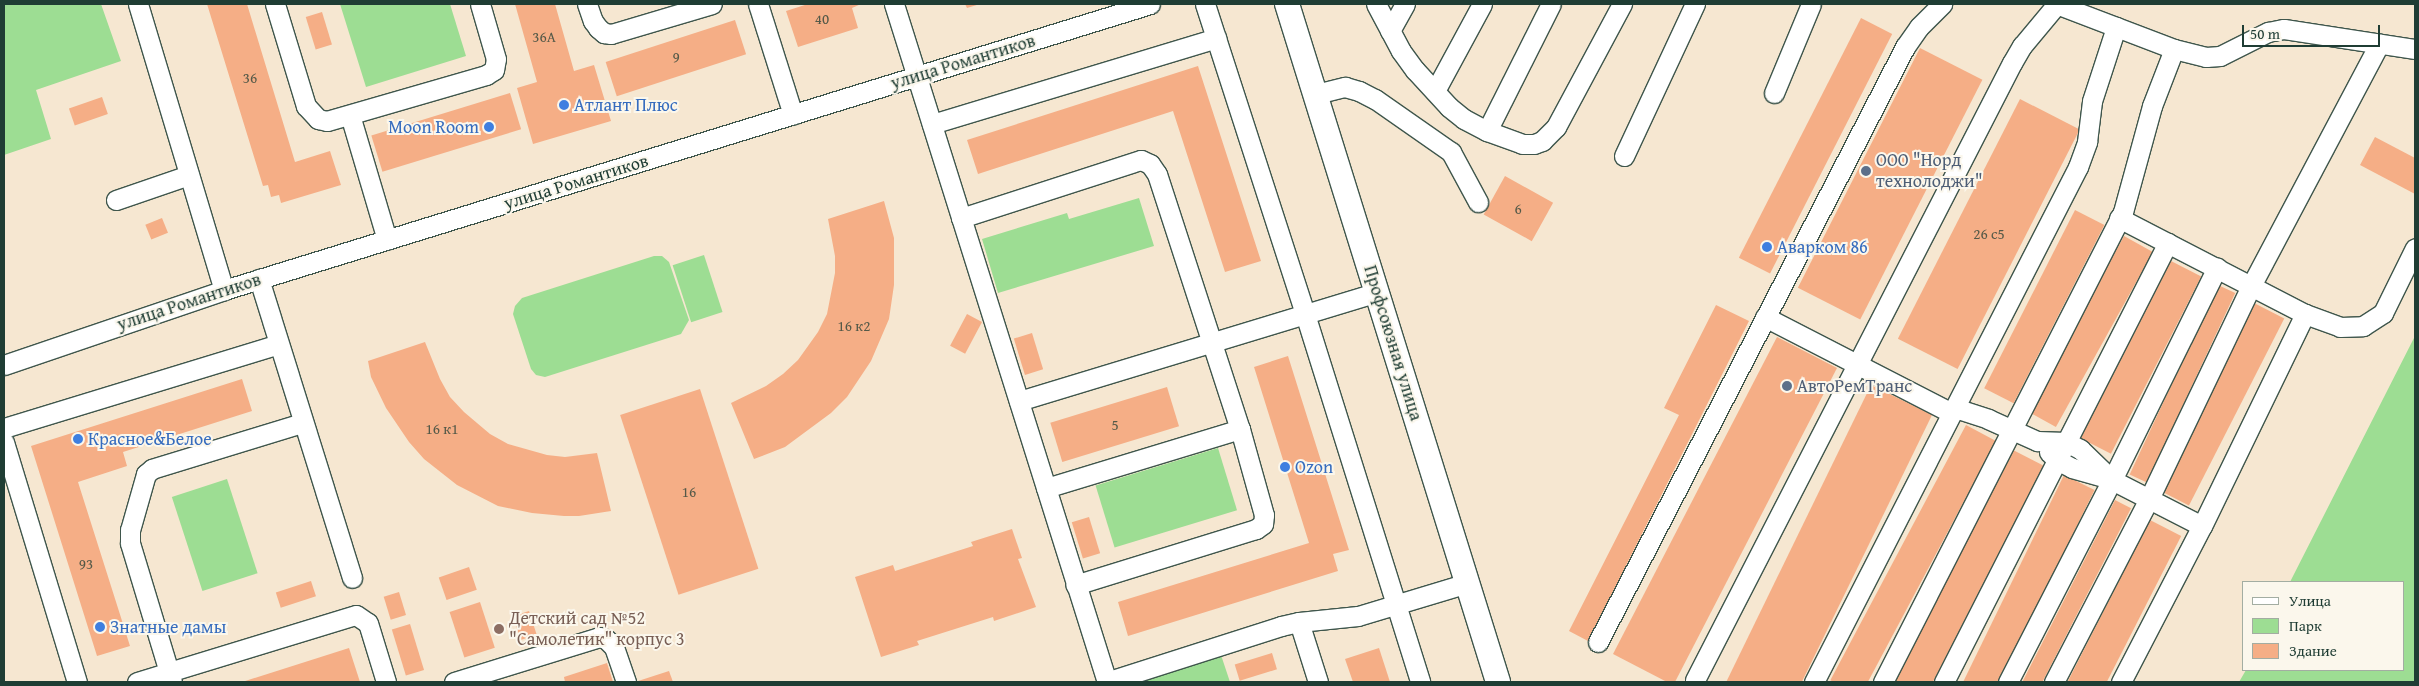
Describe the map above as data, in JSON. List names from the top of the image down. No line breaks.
{"streets":{"main road":["Профсоюзная улица"],"street":["улица Романтиков"]},"places":["Атлант Плюс","Moon Room","ООО \"Норд технолоджи\"","Аварком 86","АвтоРемТранс","Красное&Белое","Ozon","Знатные дамы","Детский сад №52 \"Самолетик\" корпус 3"],"house_numbers":["40","36А","9","36","6","26 с5","16 к2","5","16 к1","16","93"],"legend":["Улица","Парк","Здание"],"scale_bar":"50 m"}
